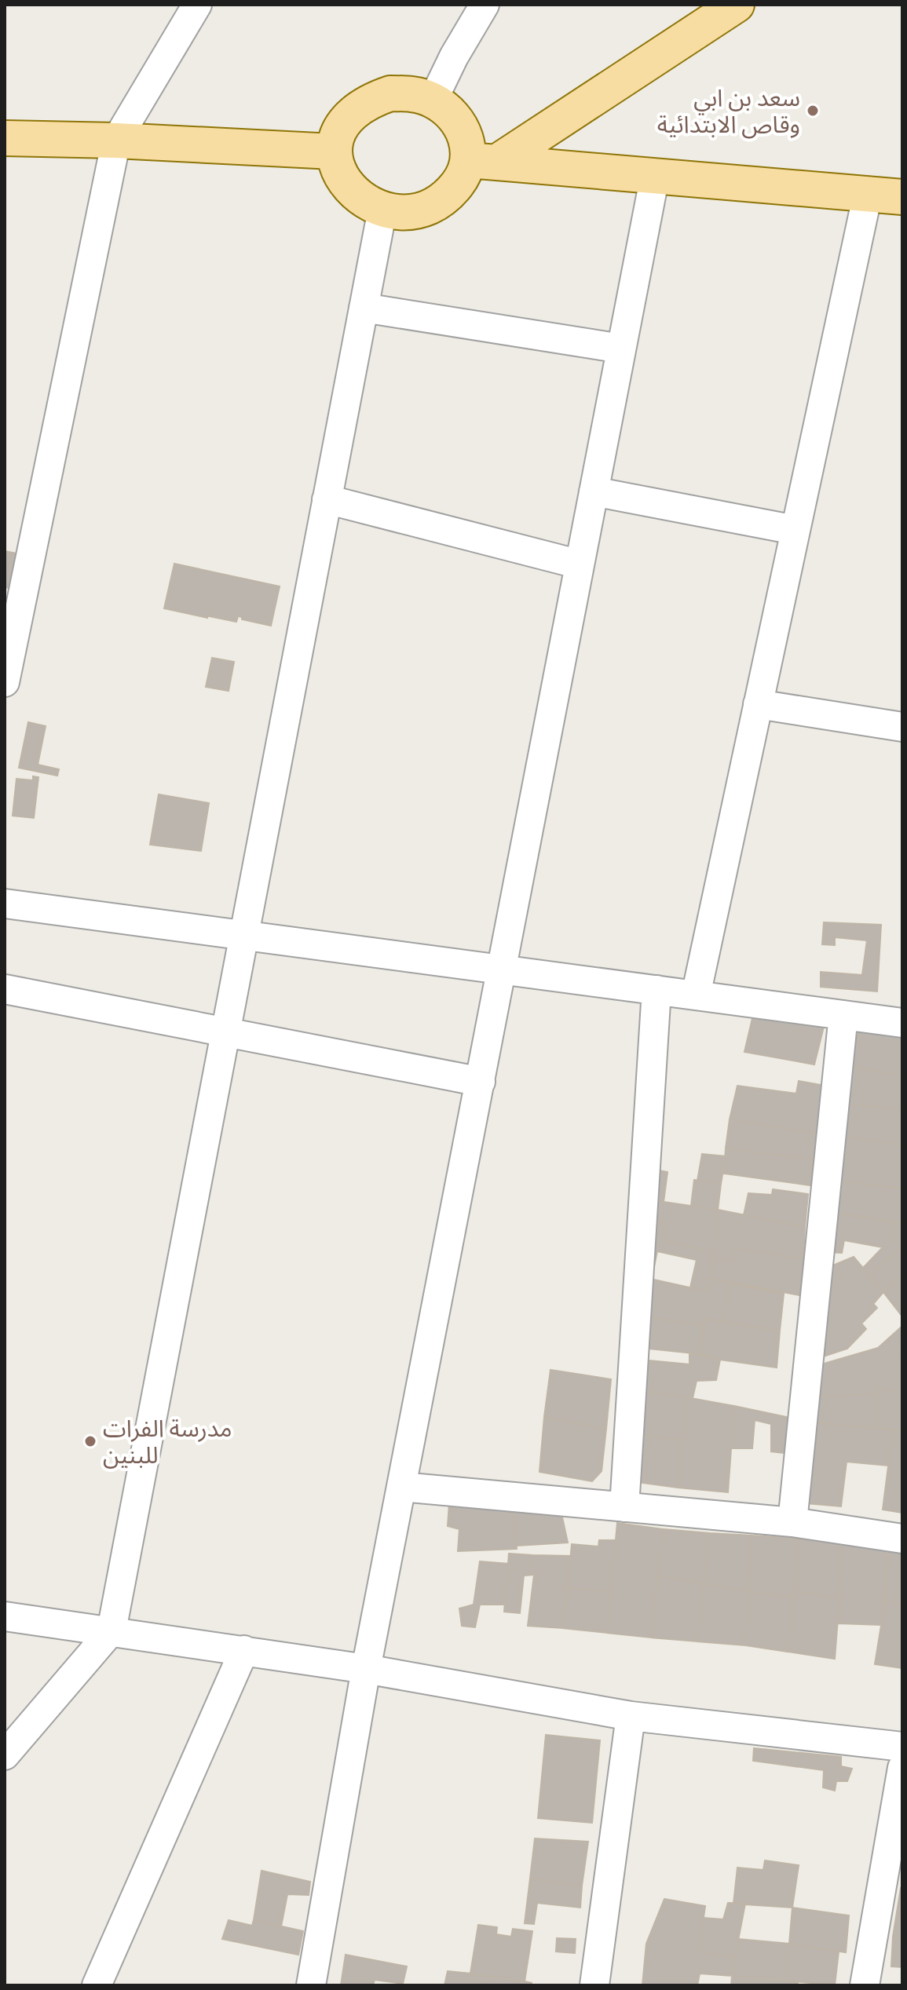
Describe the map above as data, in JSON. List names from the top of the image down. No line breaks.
{"places":["سعد بن ابي وقاص الابتدائية","مدرسة الفرات للبنين"]}
